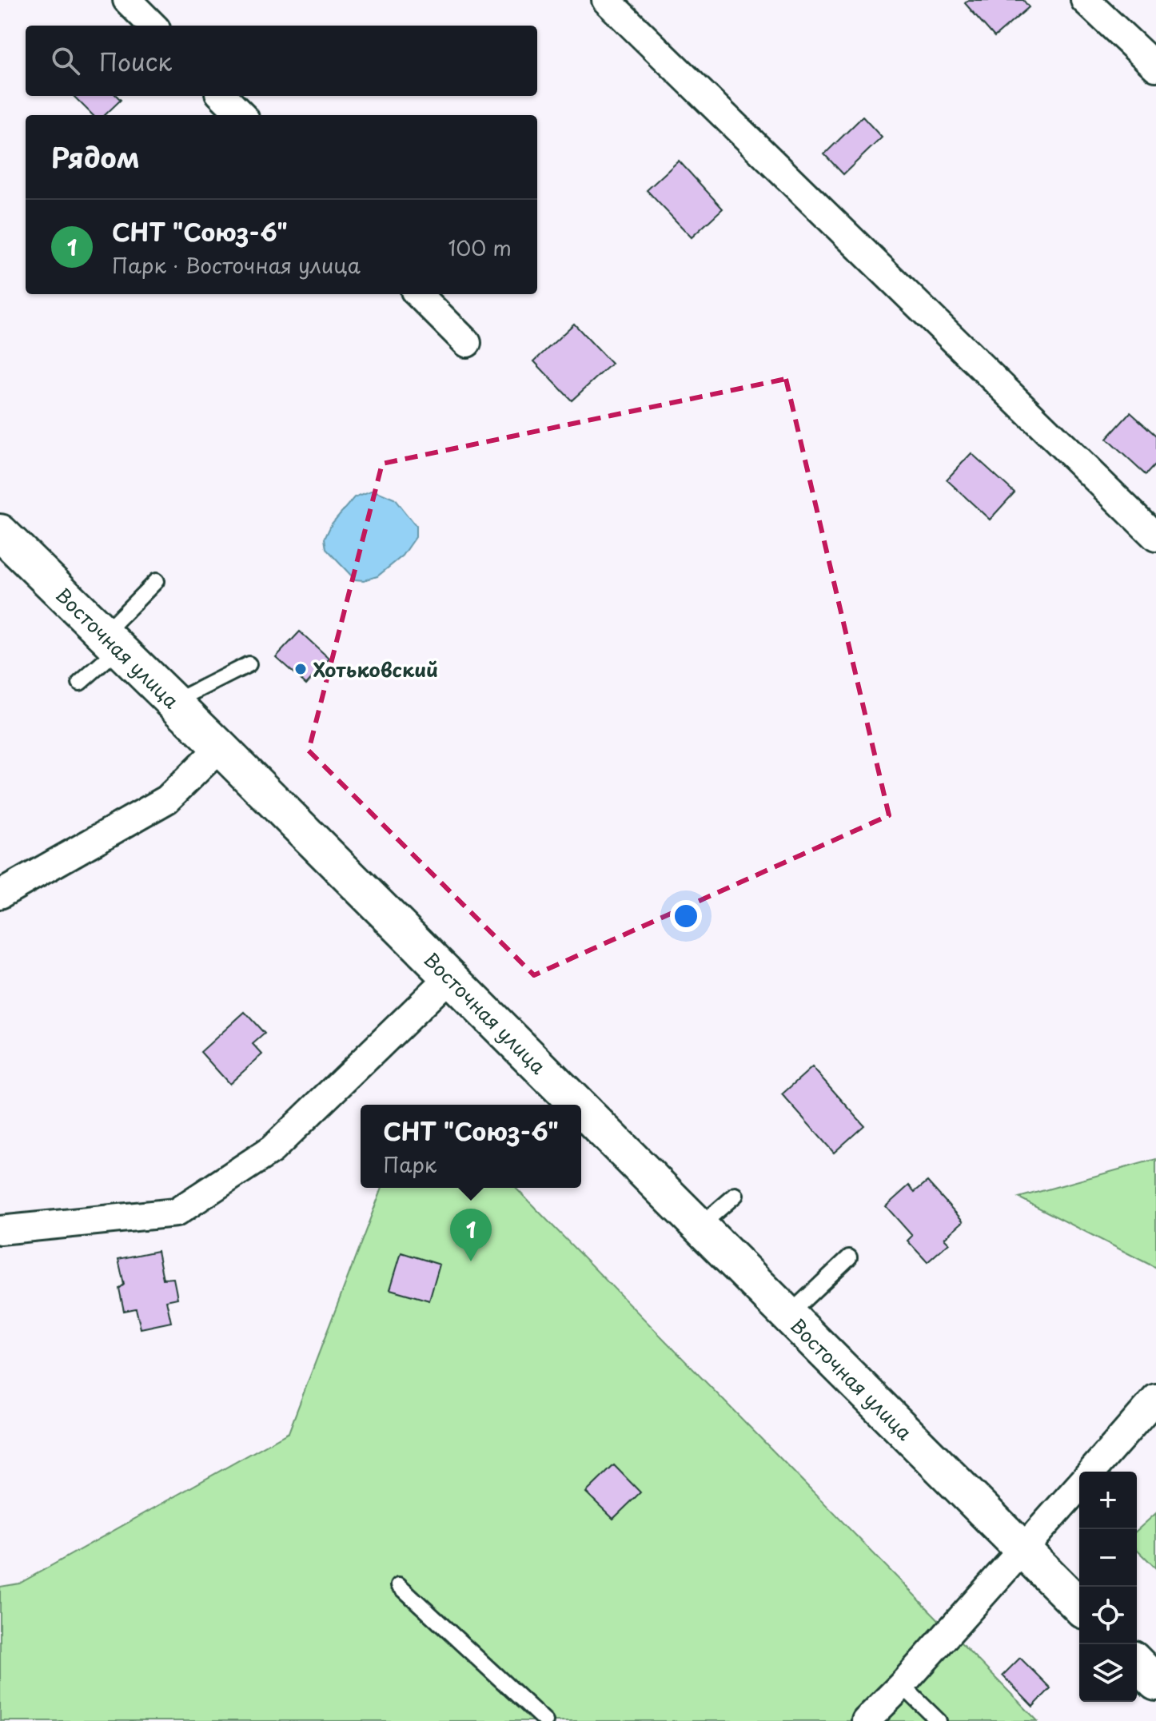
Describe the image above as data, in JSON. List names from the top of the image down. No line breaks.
{"streets":{"main road":["Восточная улица"]},"places":["Хотьковский"],"page":{"search":"Поиск","heading":"Рядом","list":[{"mark":"1","name":"СНТ \"Союз-6\"","note":"Парк · Восточная улица","value":"100 m"}],"popup":["СНТ \"Союз-6\"","Парк"],"pins":"1","map_buttons":["+","−"]}}
